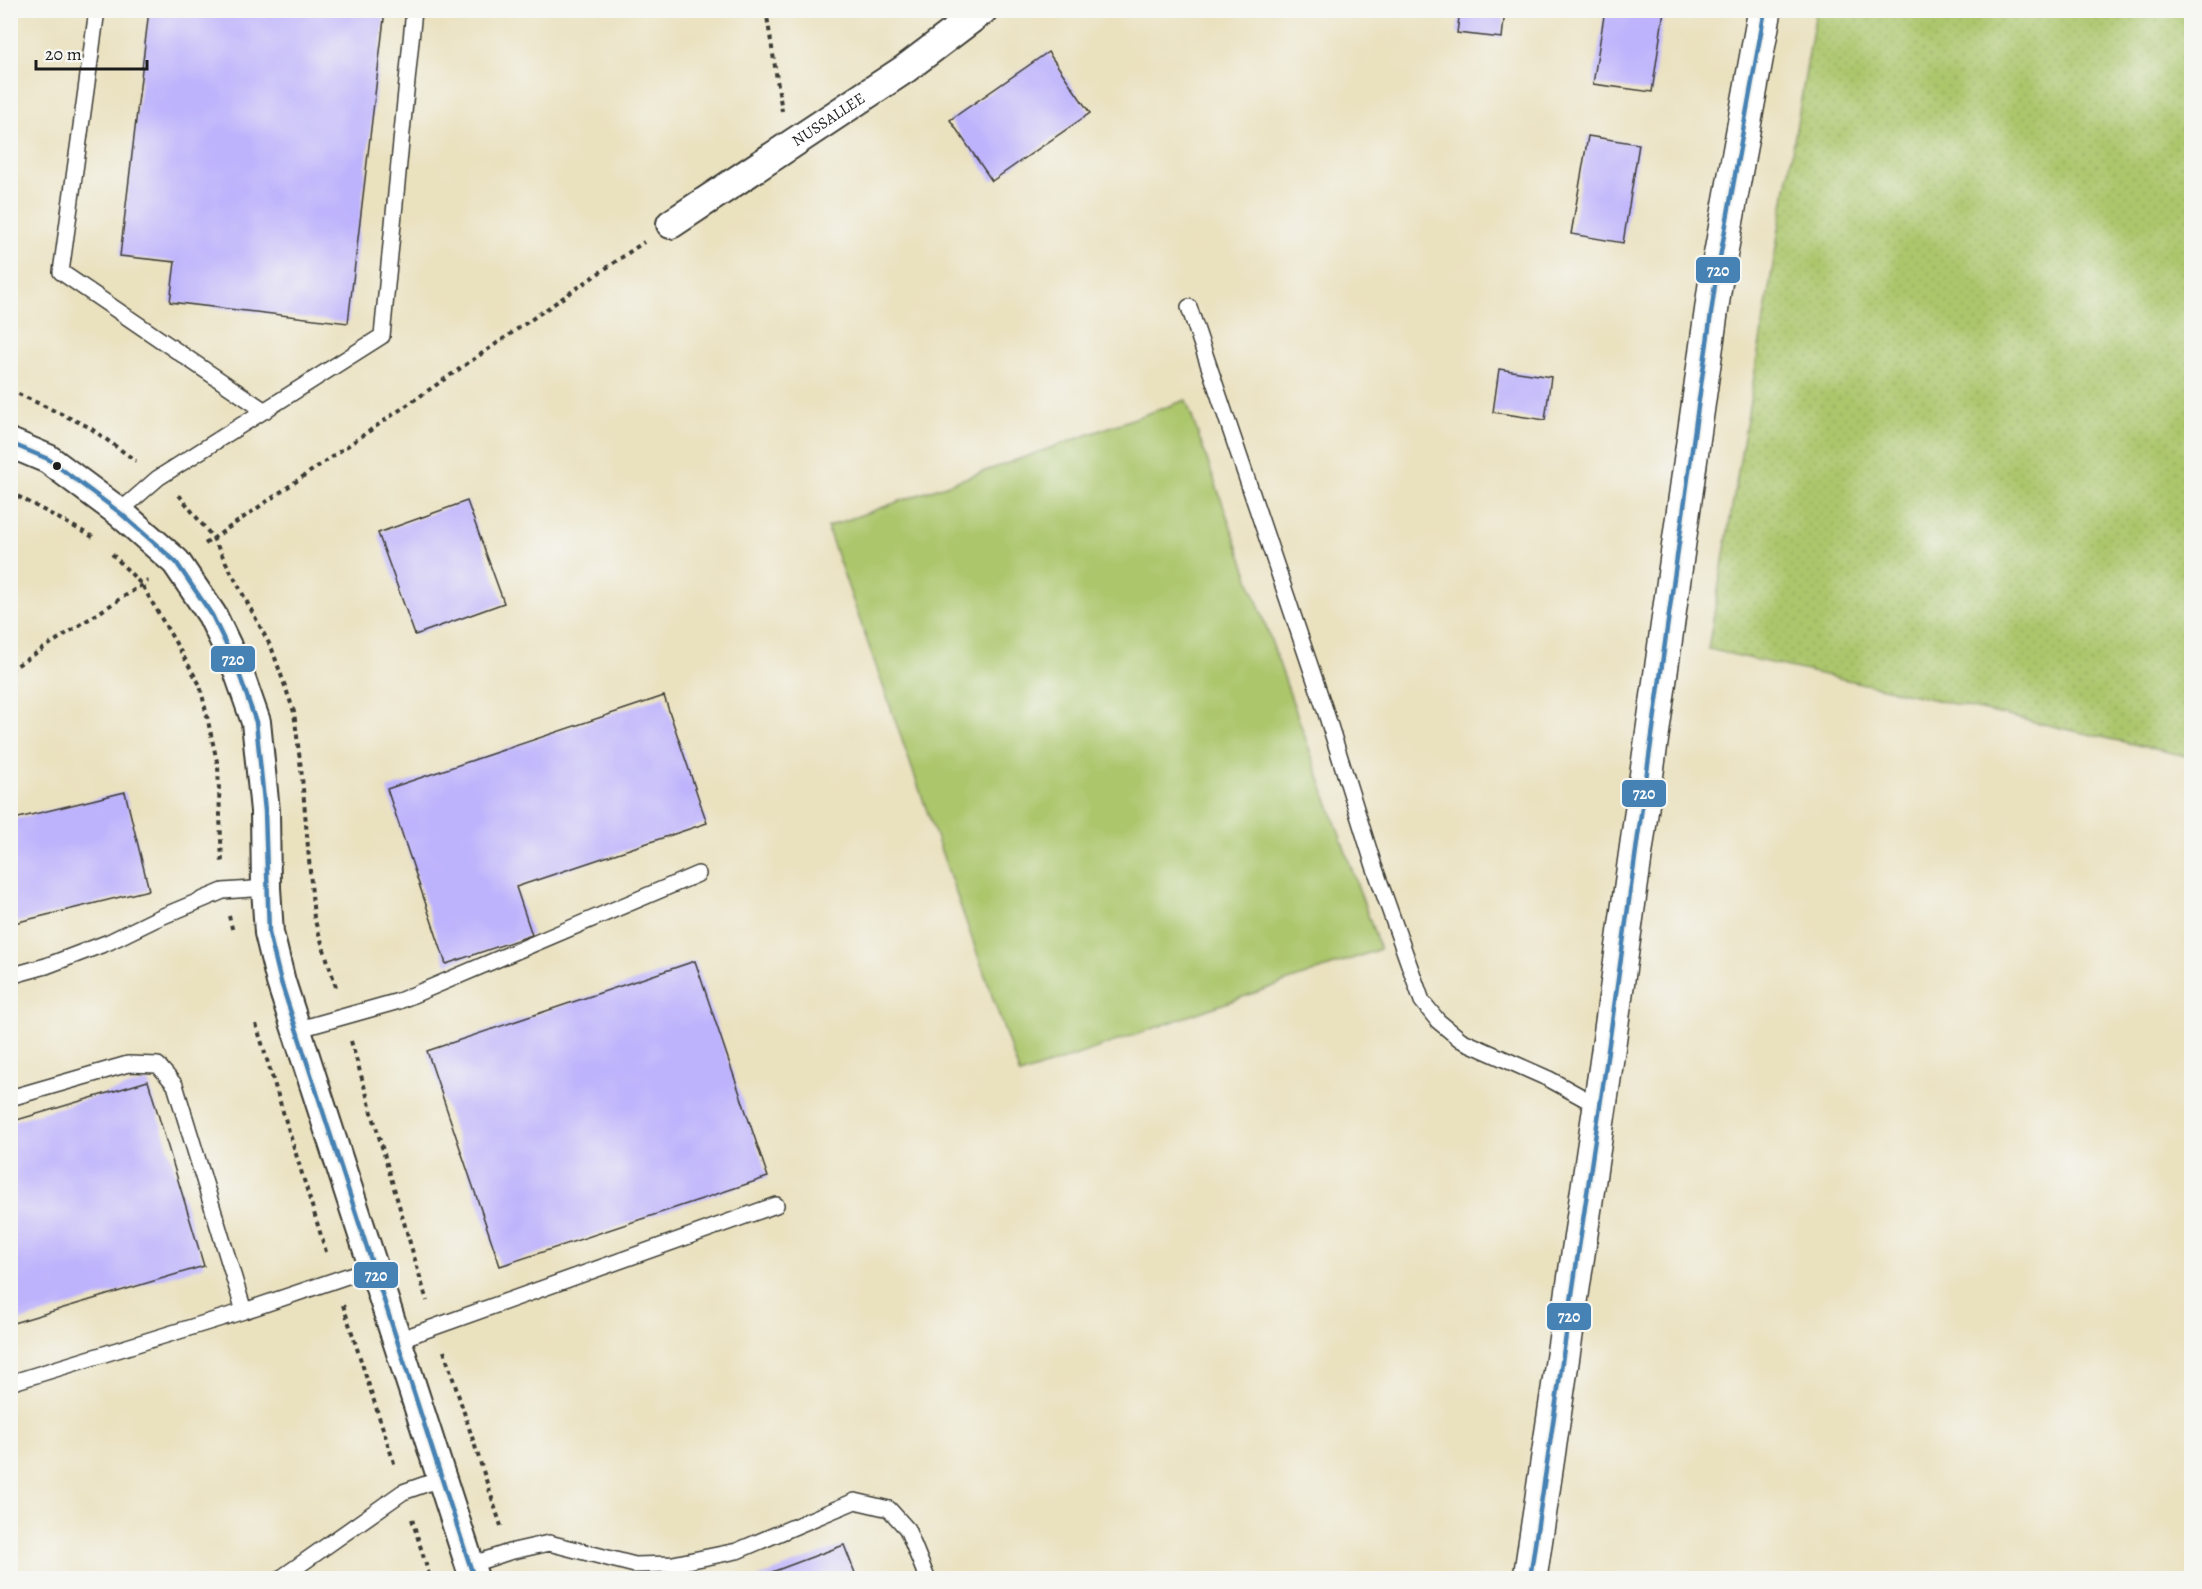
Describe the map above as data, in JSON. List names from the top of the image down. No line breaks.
{"streets":{"street":["NUSSALLEE"]},"lines":["transit line 720"],"scale_bar":"20 m"}
